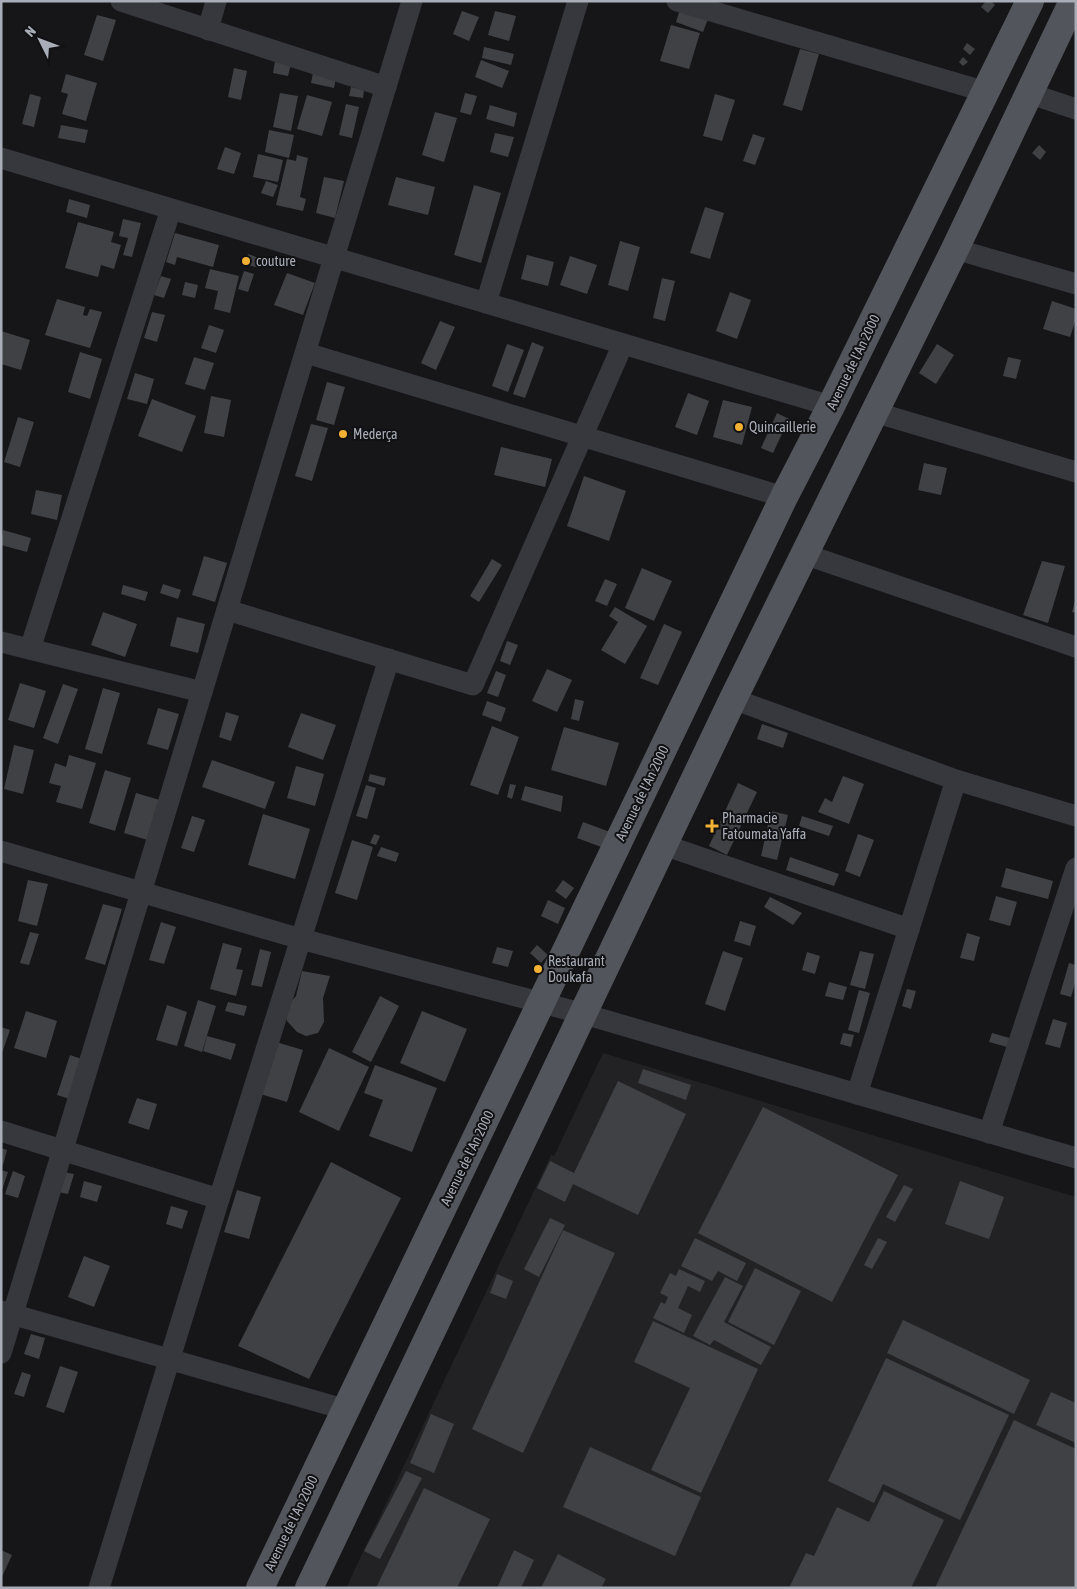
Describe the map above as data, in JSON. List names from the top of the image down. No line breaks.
{"streets":{"main road":["Avenue de l'An 2000"]},"places":{"other":["couture","Quincaillerie","Mederça","Restaurant Doukafa"],"health":["Pharmacie Fatoumata Yaffa"]},"north":"top left"}
